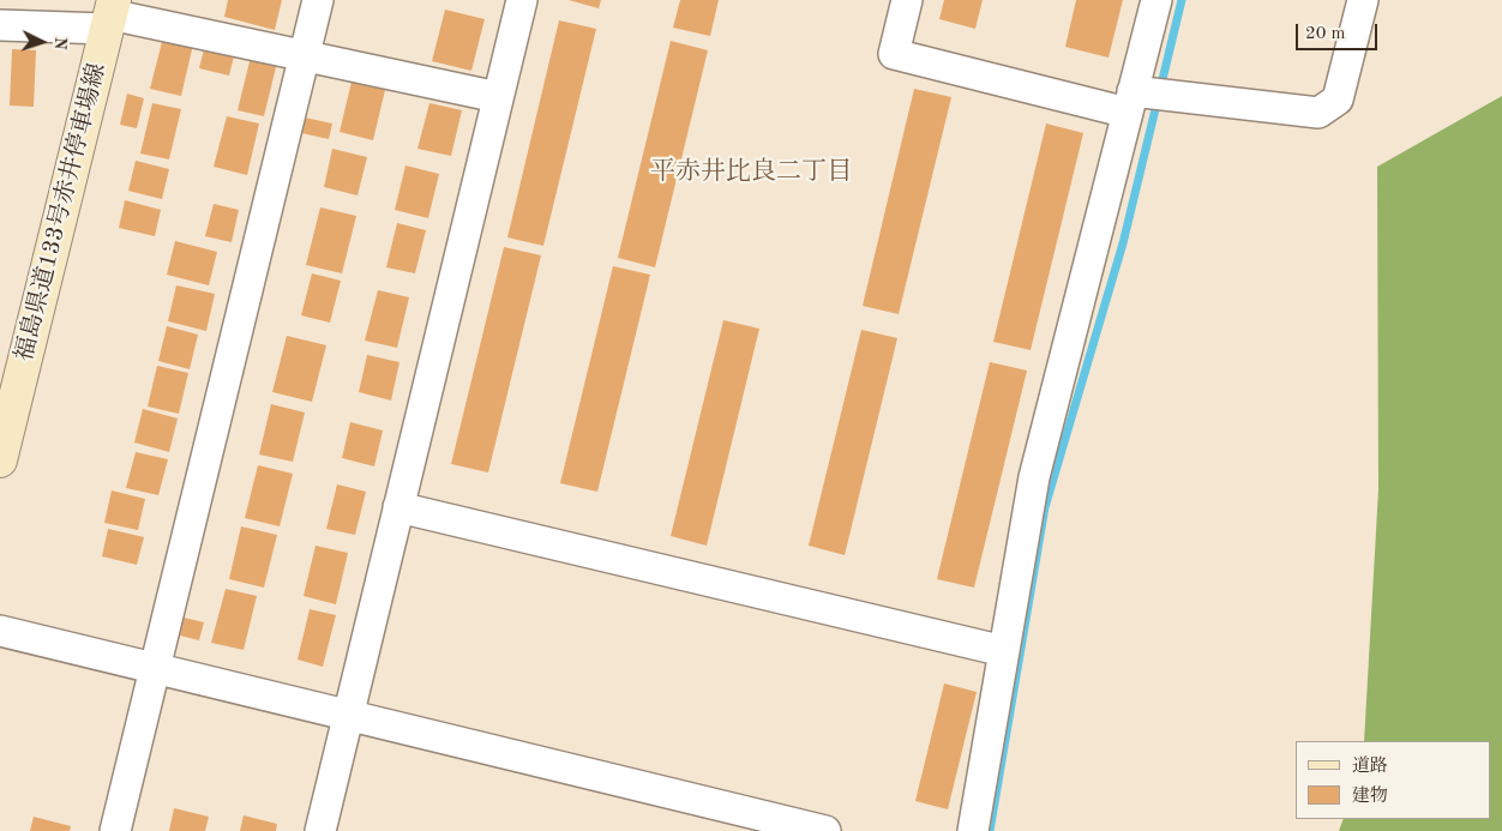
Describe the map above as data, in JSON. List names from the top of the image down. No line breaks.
{"streets":{"main road":["福島県道133号赤井停車場線"]},"districts":["平赤井比良二丁目"],"legend":["道路","建物"],"scale_bar":"20 m","north":"right"}
